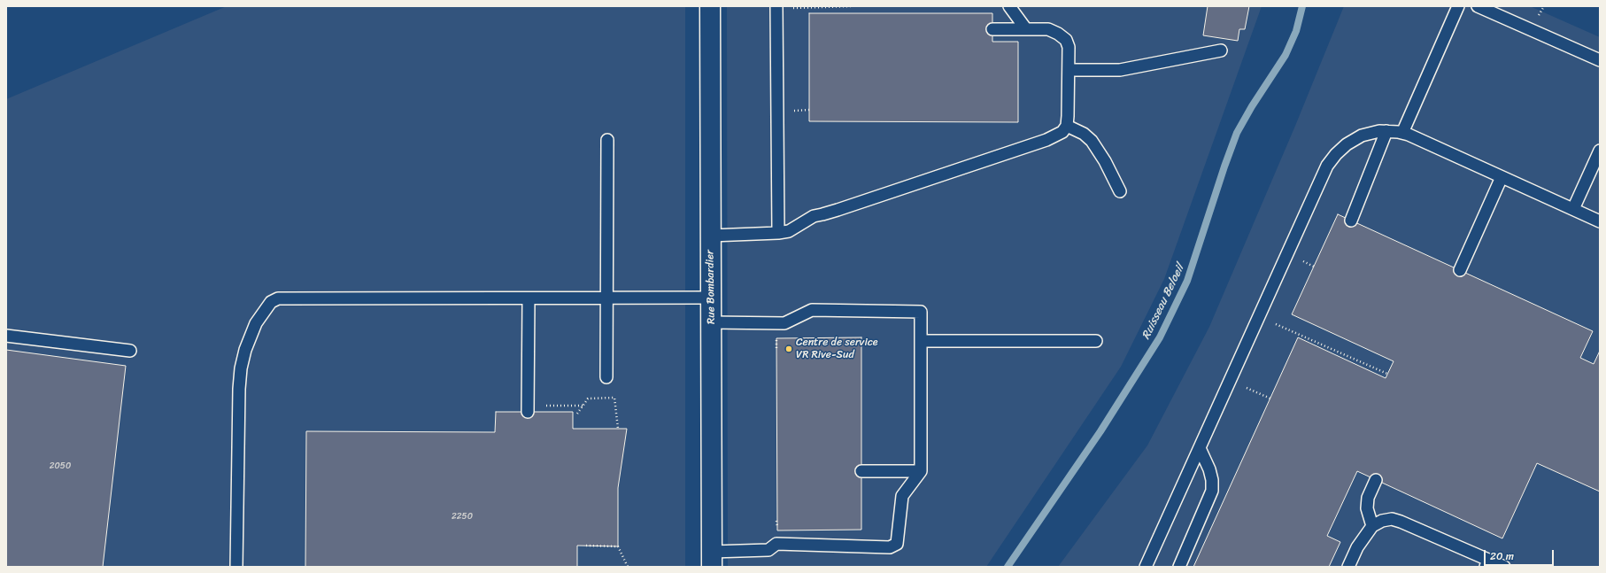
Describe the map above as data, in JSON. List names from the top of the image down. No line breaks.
{"streets":{"street":["Rue Bombardier"]},"water":["Ruisseau Beloeil"],"places":["Centre de service VR Rive-Sud"],"house_numbers":["2050","2250"],"scale_bar":"20 m"}
